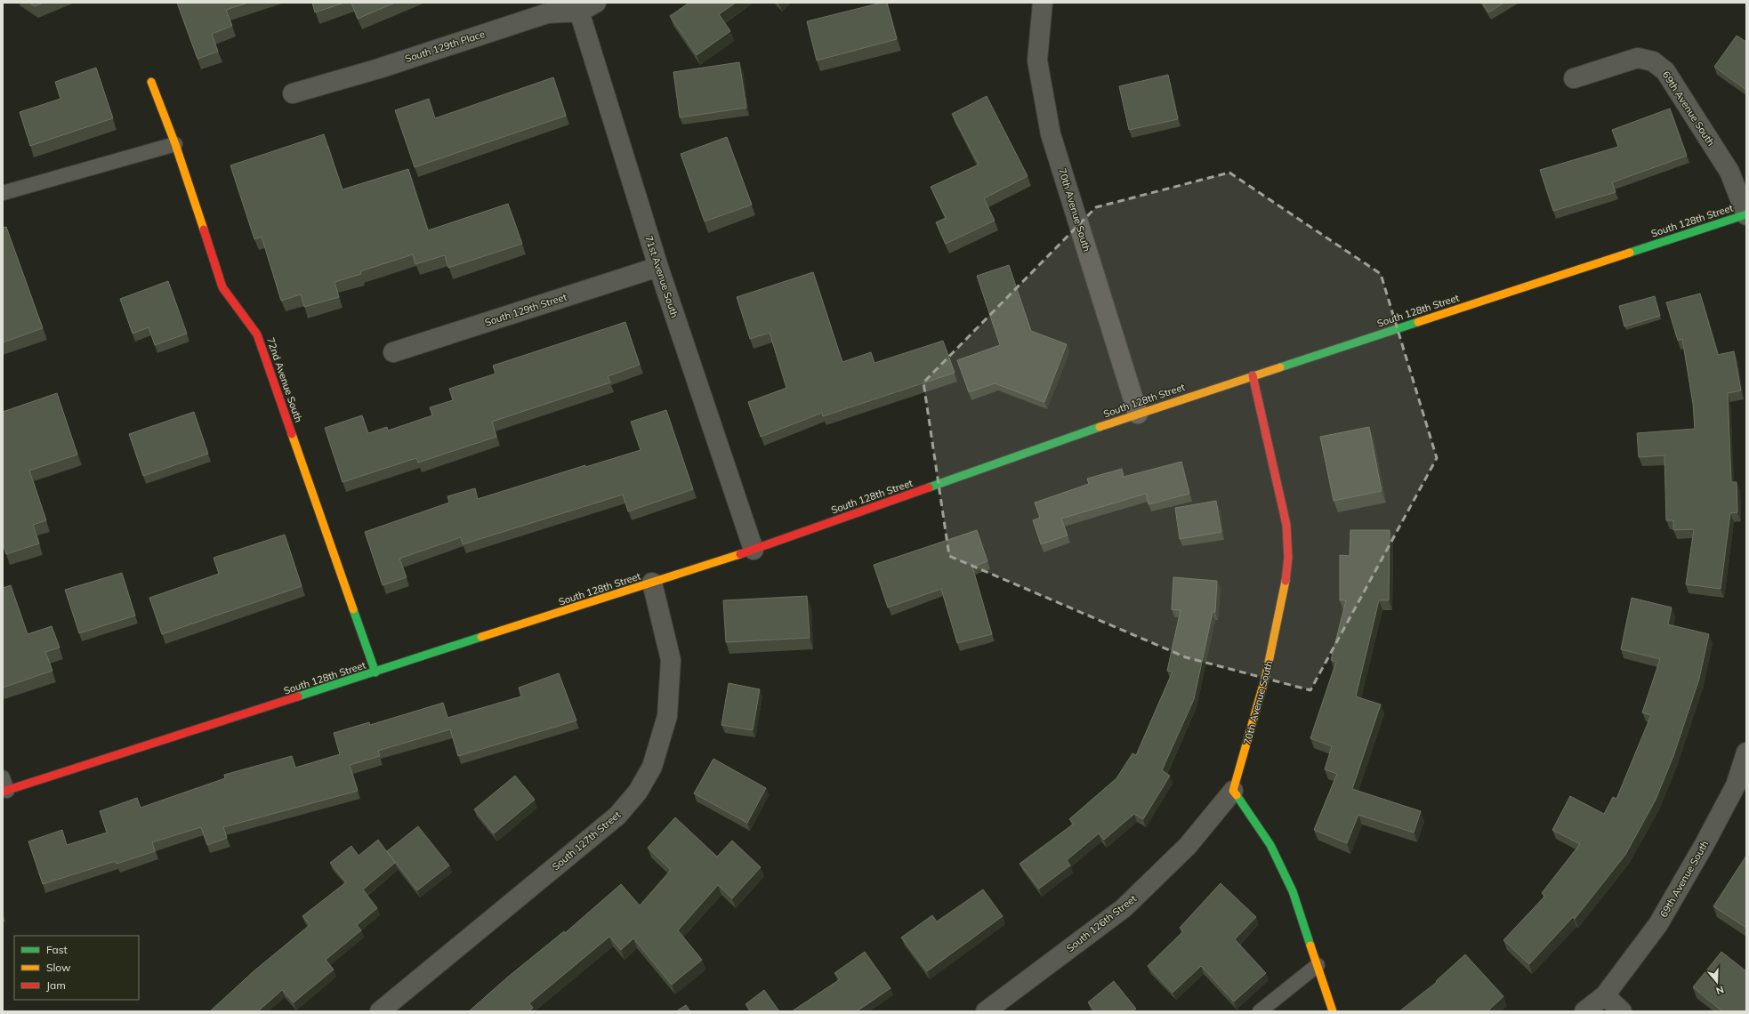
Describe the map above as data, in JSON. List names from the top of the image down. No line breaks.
{"streets":{"street":["South 129th Place","69th Avenue South","70th Avenue South","South 128th Street","71st Avenue South","South 129th Street","72nd Avenue South","South 127th Street","South 126th Street"]},"crossings":[["South 129th Place","71st Avenue South"],["69th Avenue South","South 128th Street"],["70th Avenue South","South 128th Street"],["70th Avenue South","South 126th Street"],["South 128th Street","71st Avenue South"],["South 128th Street","72nd Avenue South"],["South 128th Street","South 127th Street"],["71st Avenue South","South 129th Street"]],"legend":["Fast","Slow","Jam"],"north":"bottom"}
